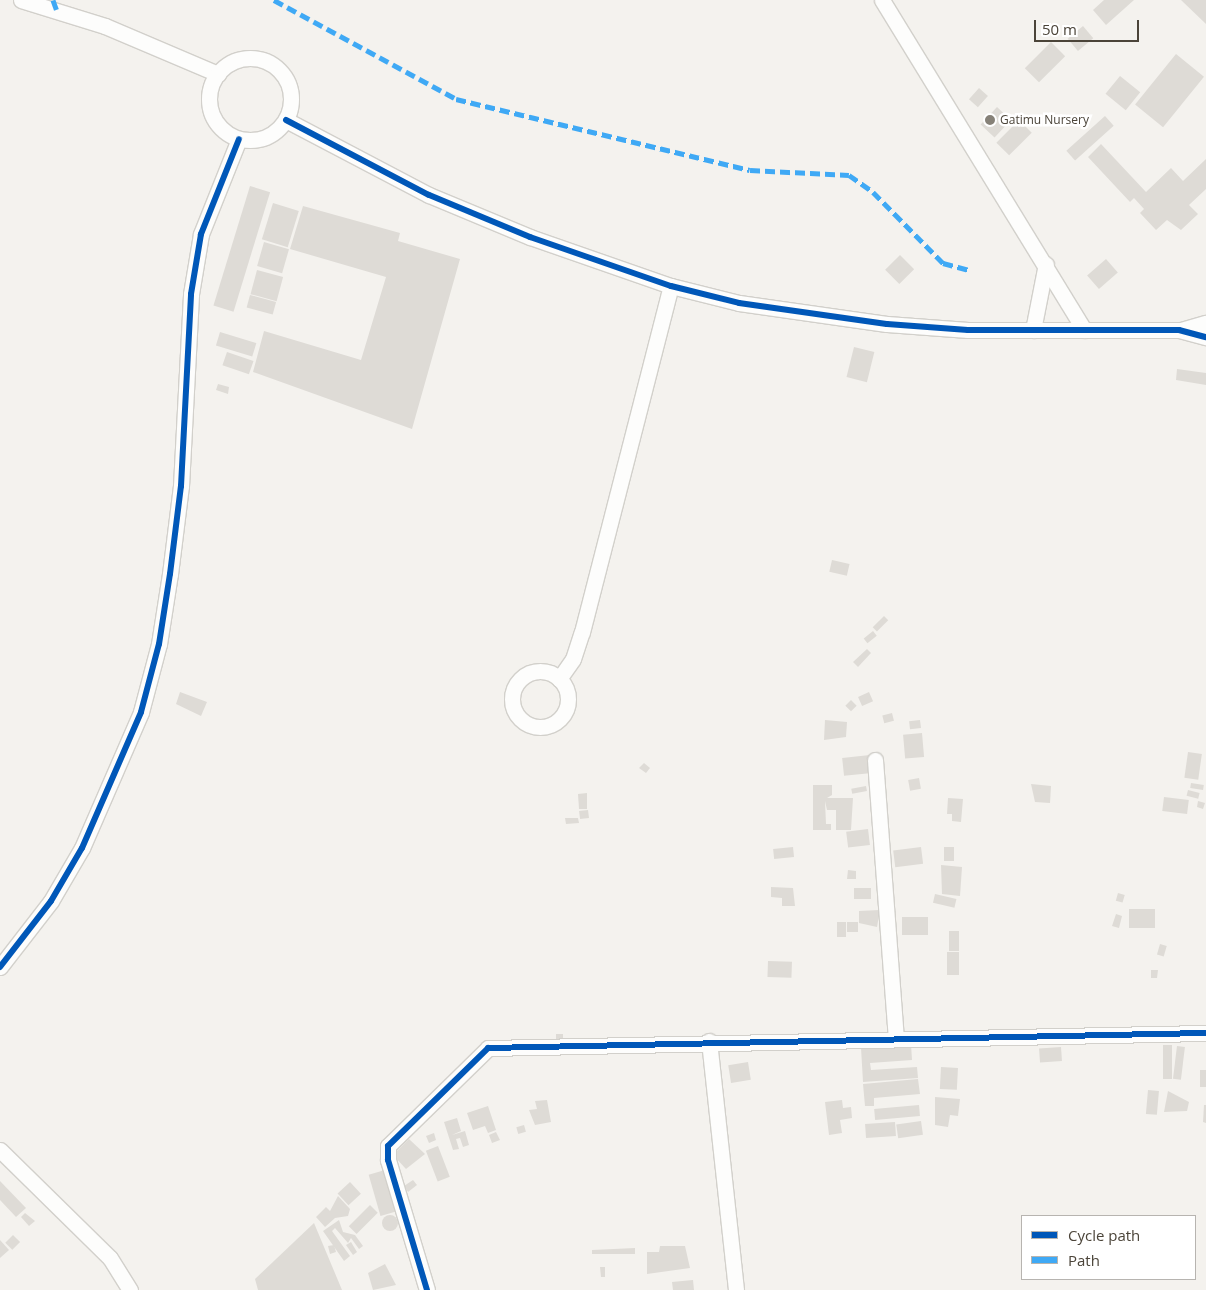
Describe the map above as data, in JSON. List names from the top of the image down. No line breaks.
{"places":["Gatimu Nursery"],"legend":["Cycle path","Path"],"scale_bar":"50 m"}
